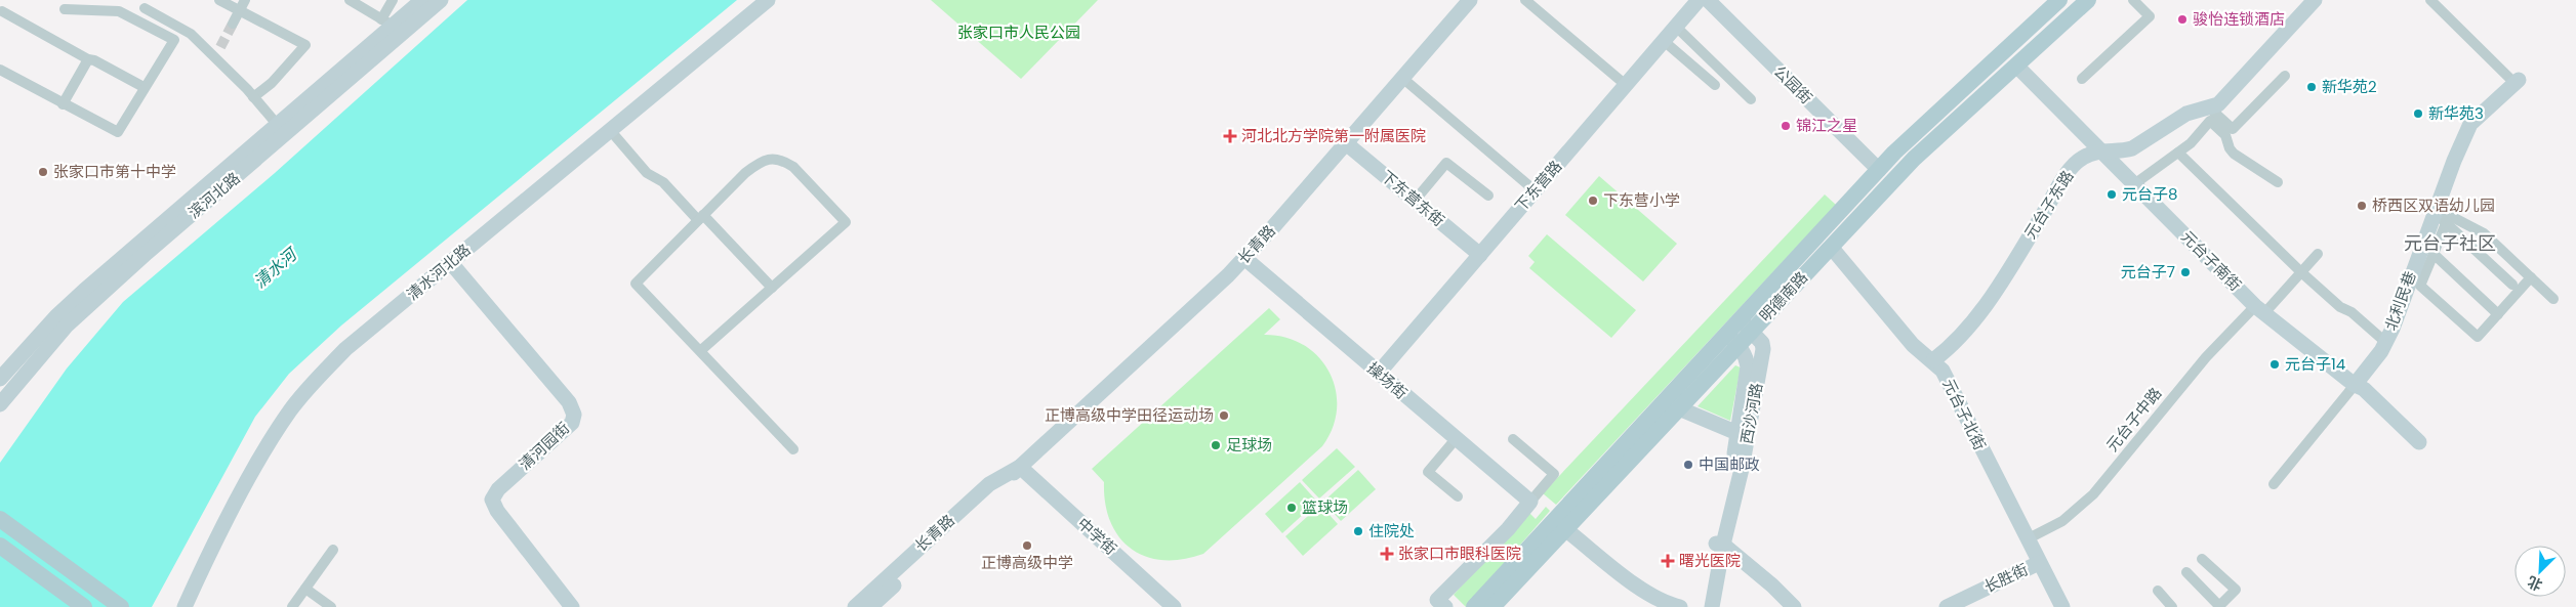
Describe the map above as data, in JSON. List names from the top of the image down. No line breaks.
{"streets":{"main road":["明德南路"],"street":["公园街","下东营路","滨河北路","下东营东街","元台子东路","长青路","元台子南街","清水河北路","北利民巷","操场街","西沙河路","元台子北街","元台子中路","清河园街","中学街","长胜街"]},"crossings":[["公园街","明德南路"],["下东营路","下东营东街"],["下东营路","操场街"],["下东营东街","长青路"],["元台子东路","元台子南街"],["元台子东路","元台子北街"],["长青路","操场街"],["长青路","中学街"],["元台子南街","明德南路"],["元台子南街","北利民巷"],["元台子南街","元台子中路"],["清水河北路","清河园街"],["明德南路","西沙河路"],["明德南路","元台子北街"],["元台子北街","元台子中路"],["元台子北街","长胜街"]],"districts":["元台子社区"],"water":["清水河"],"parks":["张家口市人民公园"],"places":{"other":["骏怡连锁酒店","新华苑2","新华苑3","锦江之星","张家口市第十中学","元台子8","下东营小学","桥西区双语幼儿园","元台子7","元台子14","正博高级中学田径运动场","足球场","中国邮政","篮球场","住院处","正博高级中学"],"health":["河北北方学院第一附属医院","张家口市眼科医院","曙光医院"]},"north":"bottom left"}
